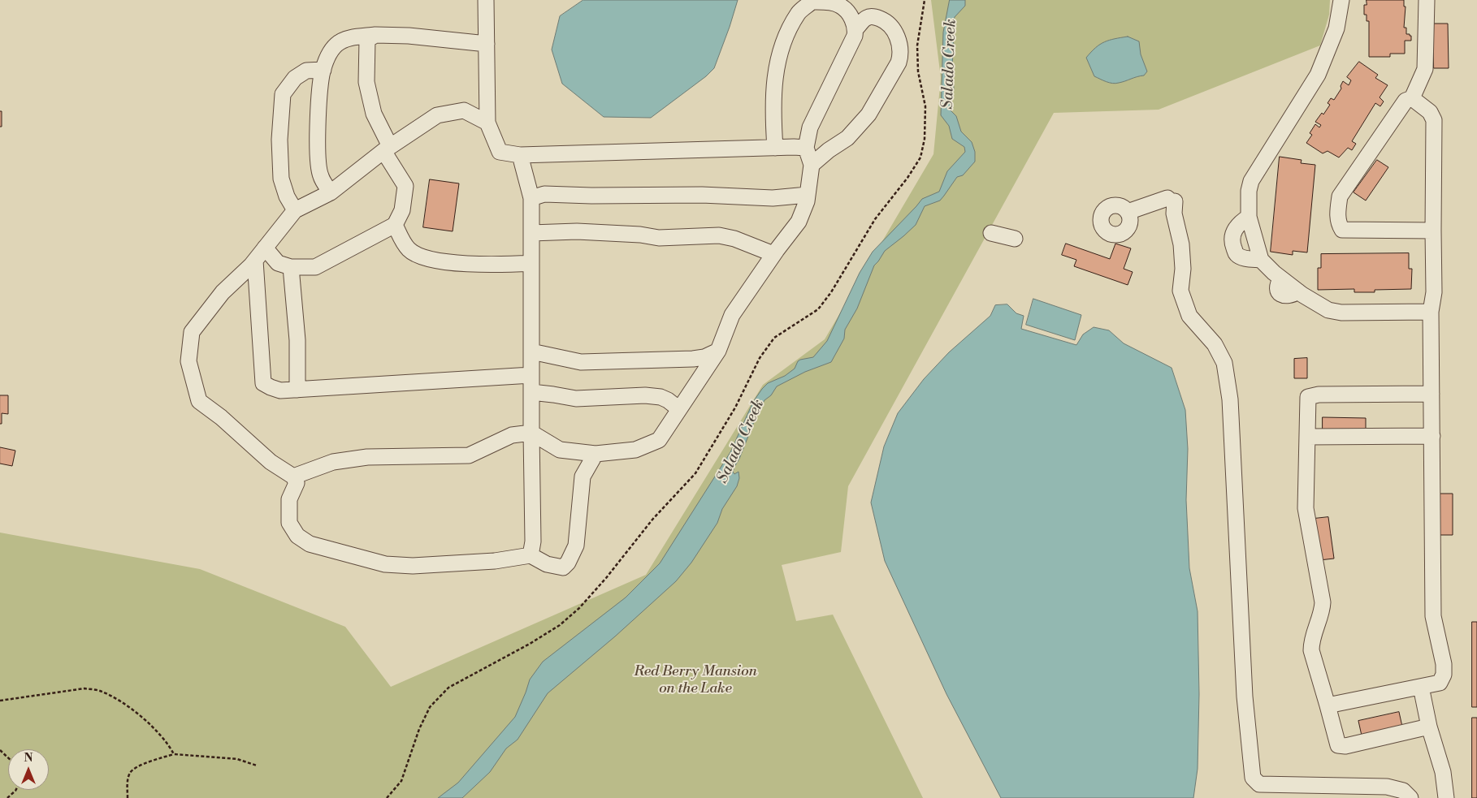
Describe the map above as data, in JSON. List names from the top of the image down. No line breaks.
{"water":["Salado Creek"],"parks":["Red Berry Mansion on the Lake"],"north":"top"}
